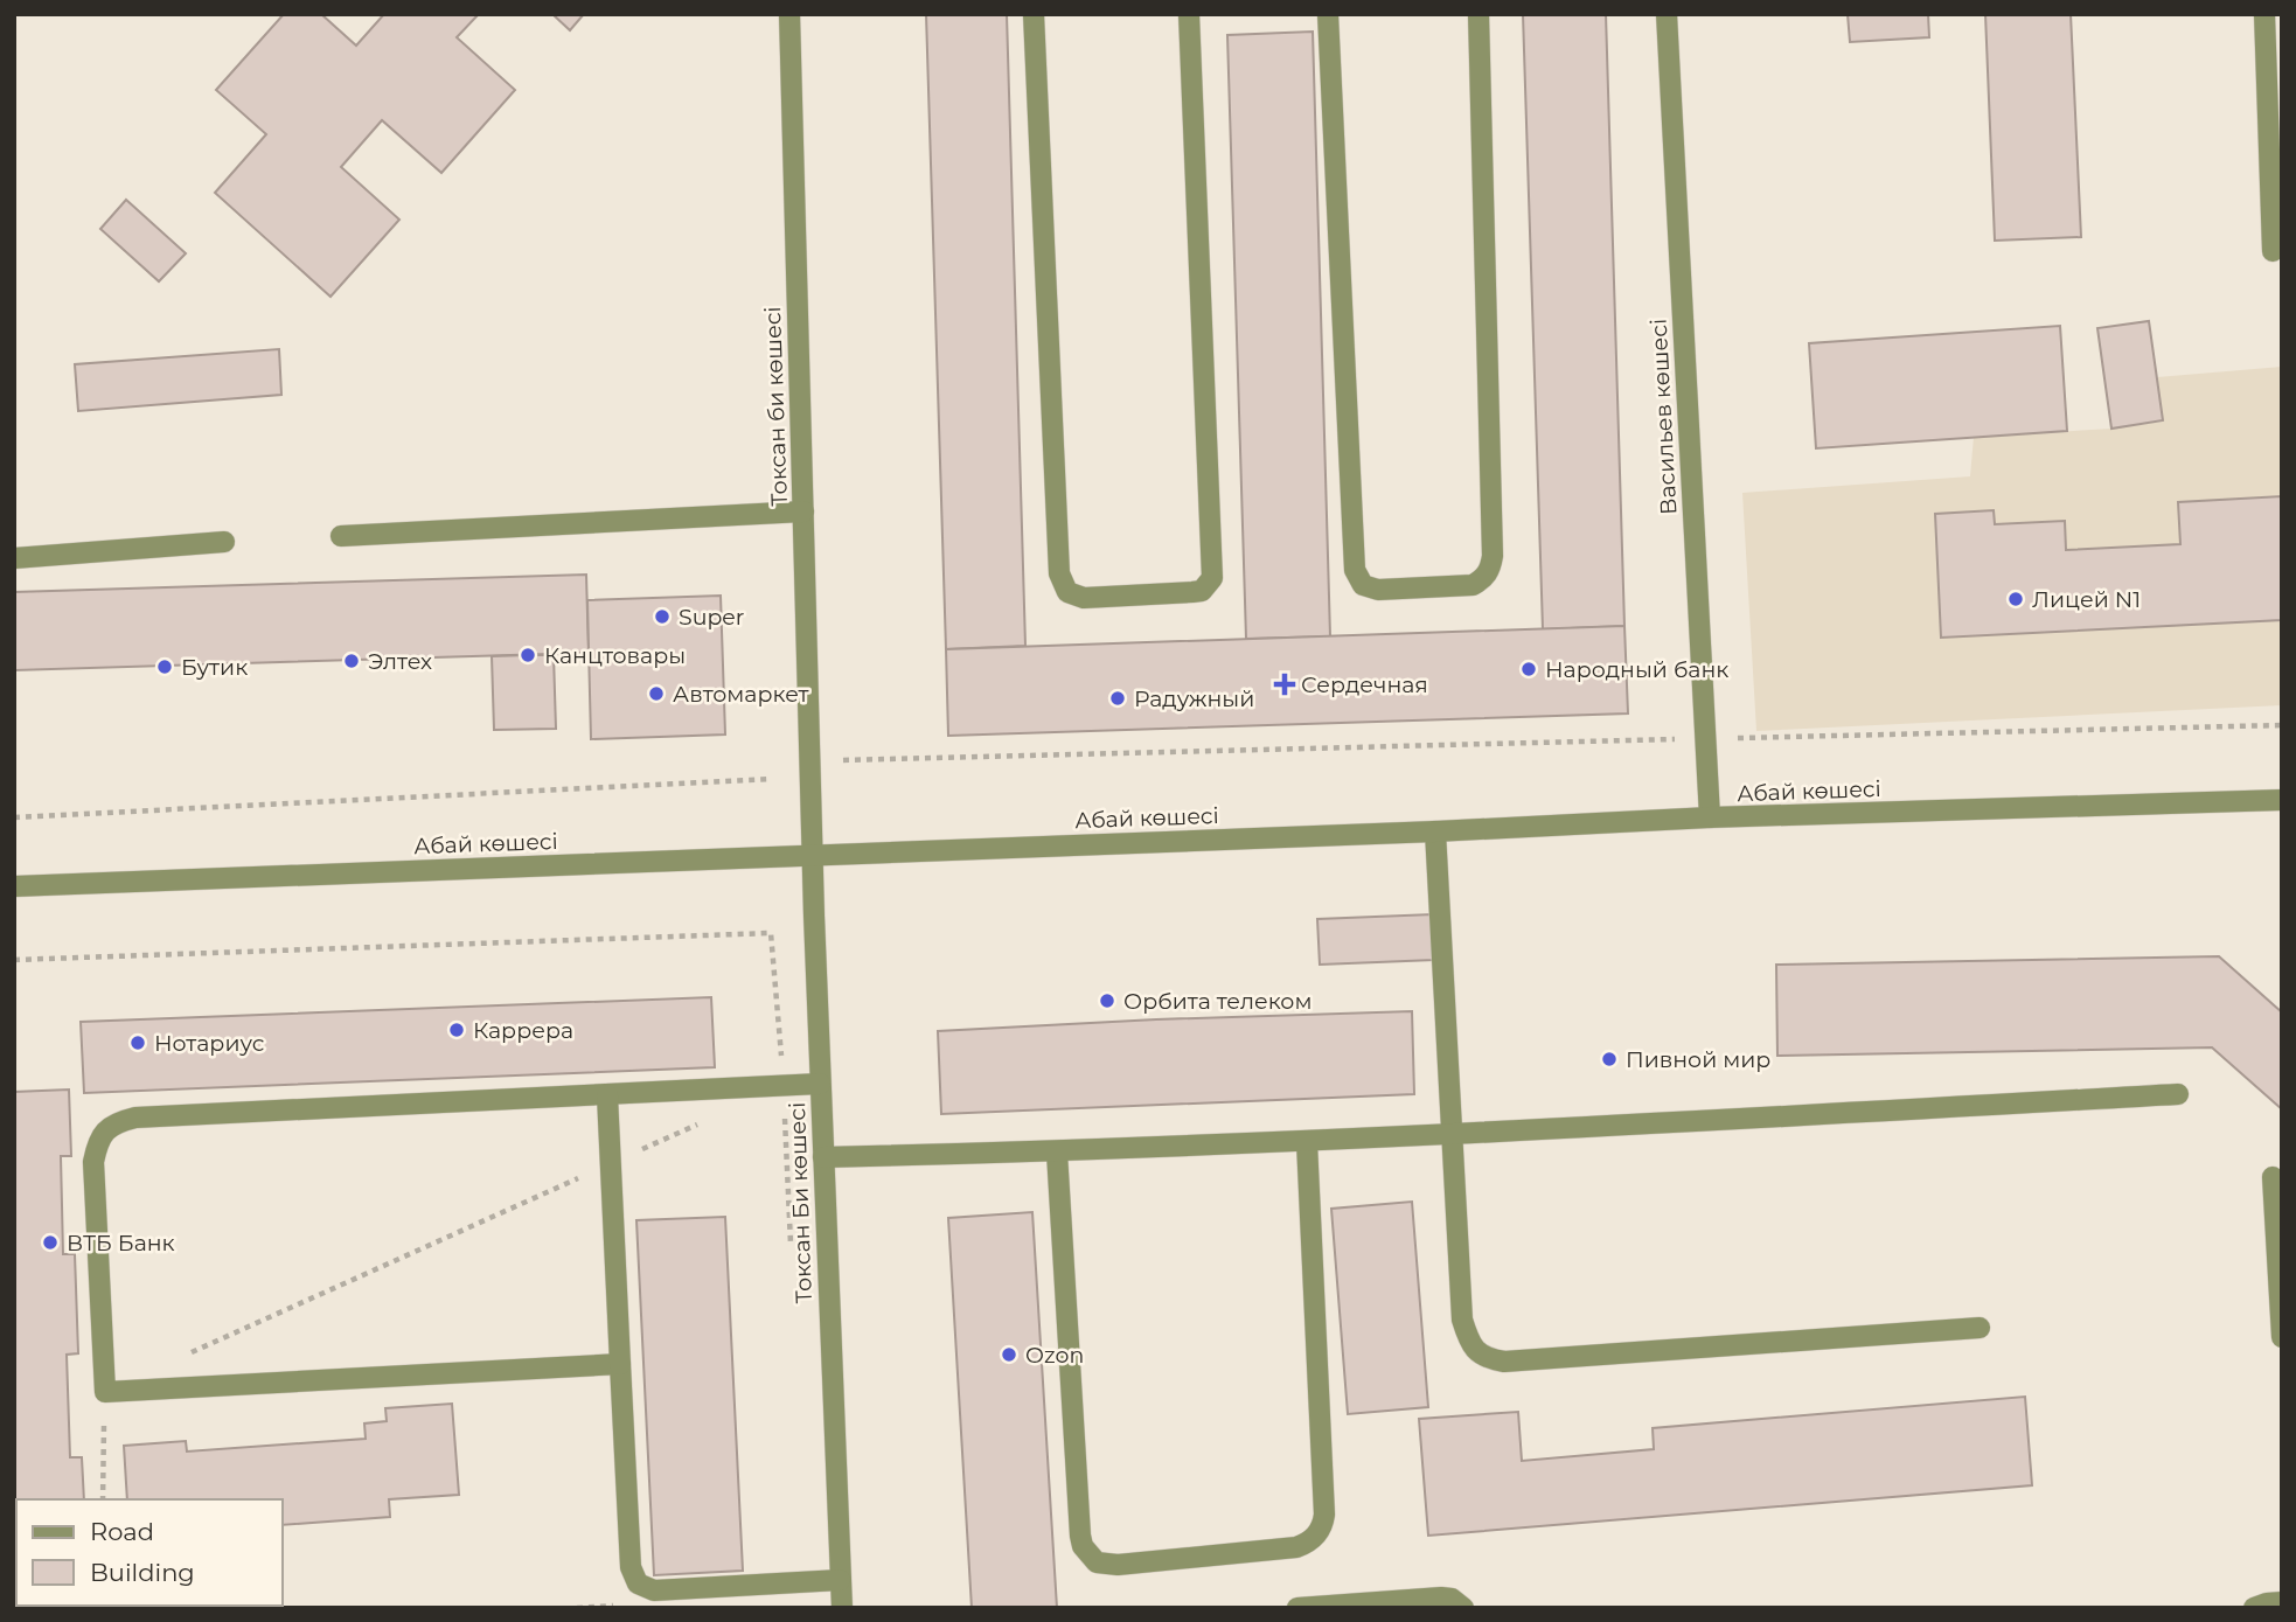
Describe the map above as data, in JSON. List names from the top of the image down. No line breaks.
{"streets":{"street":["Токсан би көшесі","Васильев көшесі","Абай көшесі","Токсан Би көшесі"]},"crossings":[["Токсан би көшесі","Токсан Би көшесі"],["Васильев көшесі","Абай көшесі"],["Абай көшесі","Токсан Би көшесі"]],"places":{"other":["Лицей N1","Super","Канцтовары","Элтех","Бутик","Народный банк","Автомаркет","Радужный","Орбита телеком","Каррера","Нотариус","Пивной мир","ВТБ Банк","Ozon"],"health":["Сердечная"]},"legend":["Road","Building"]}
